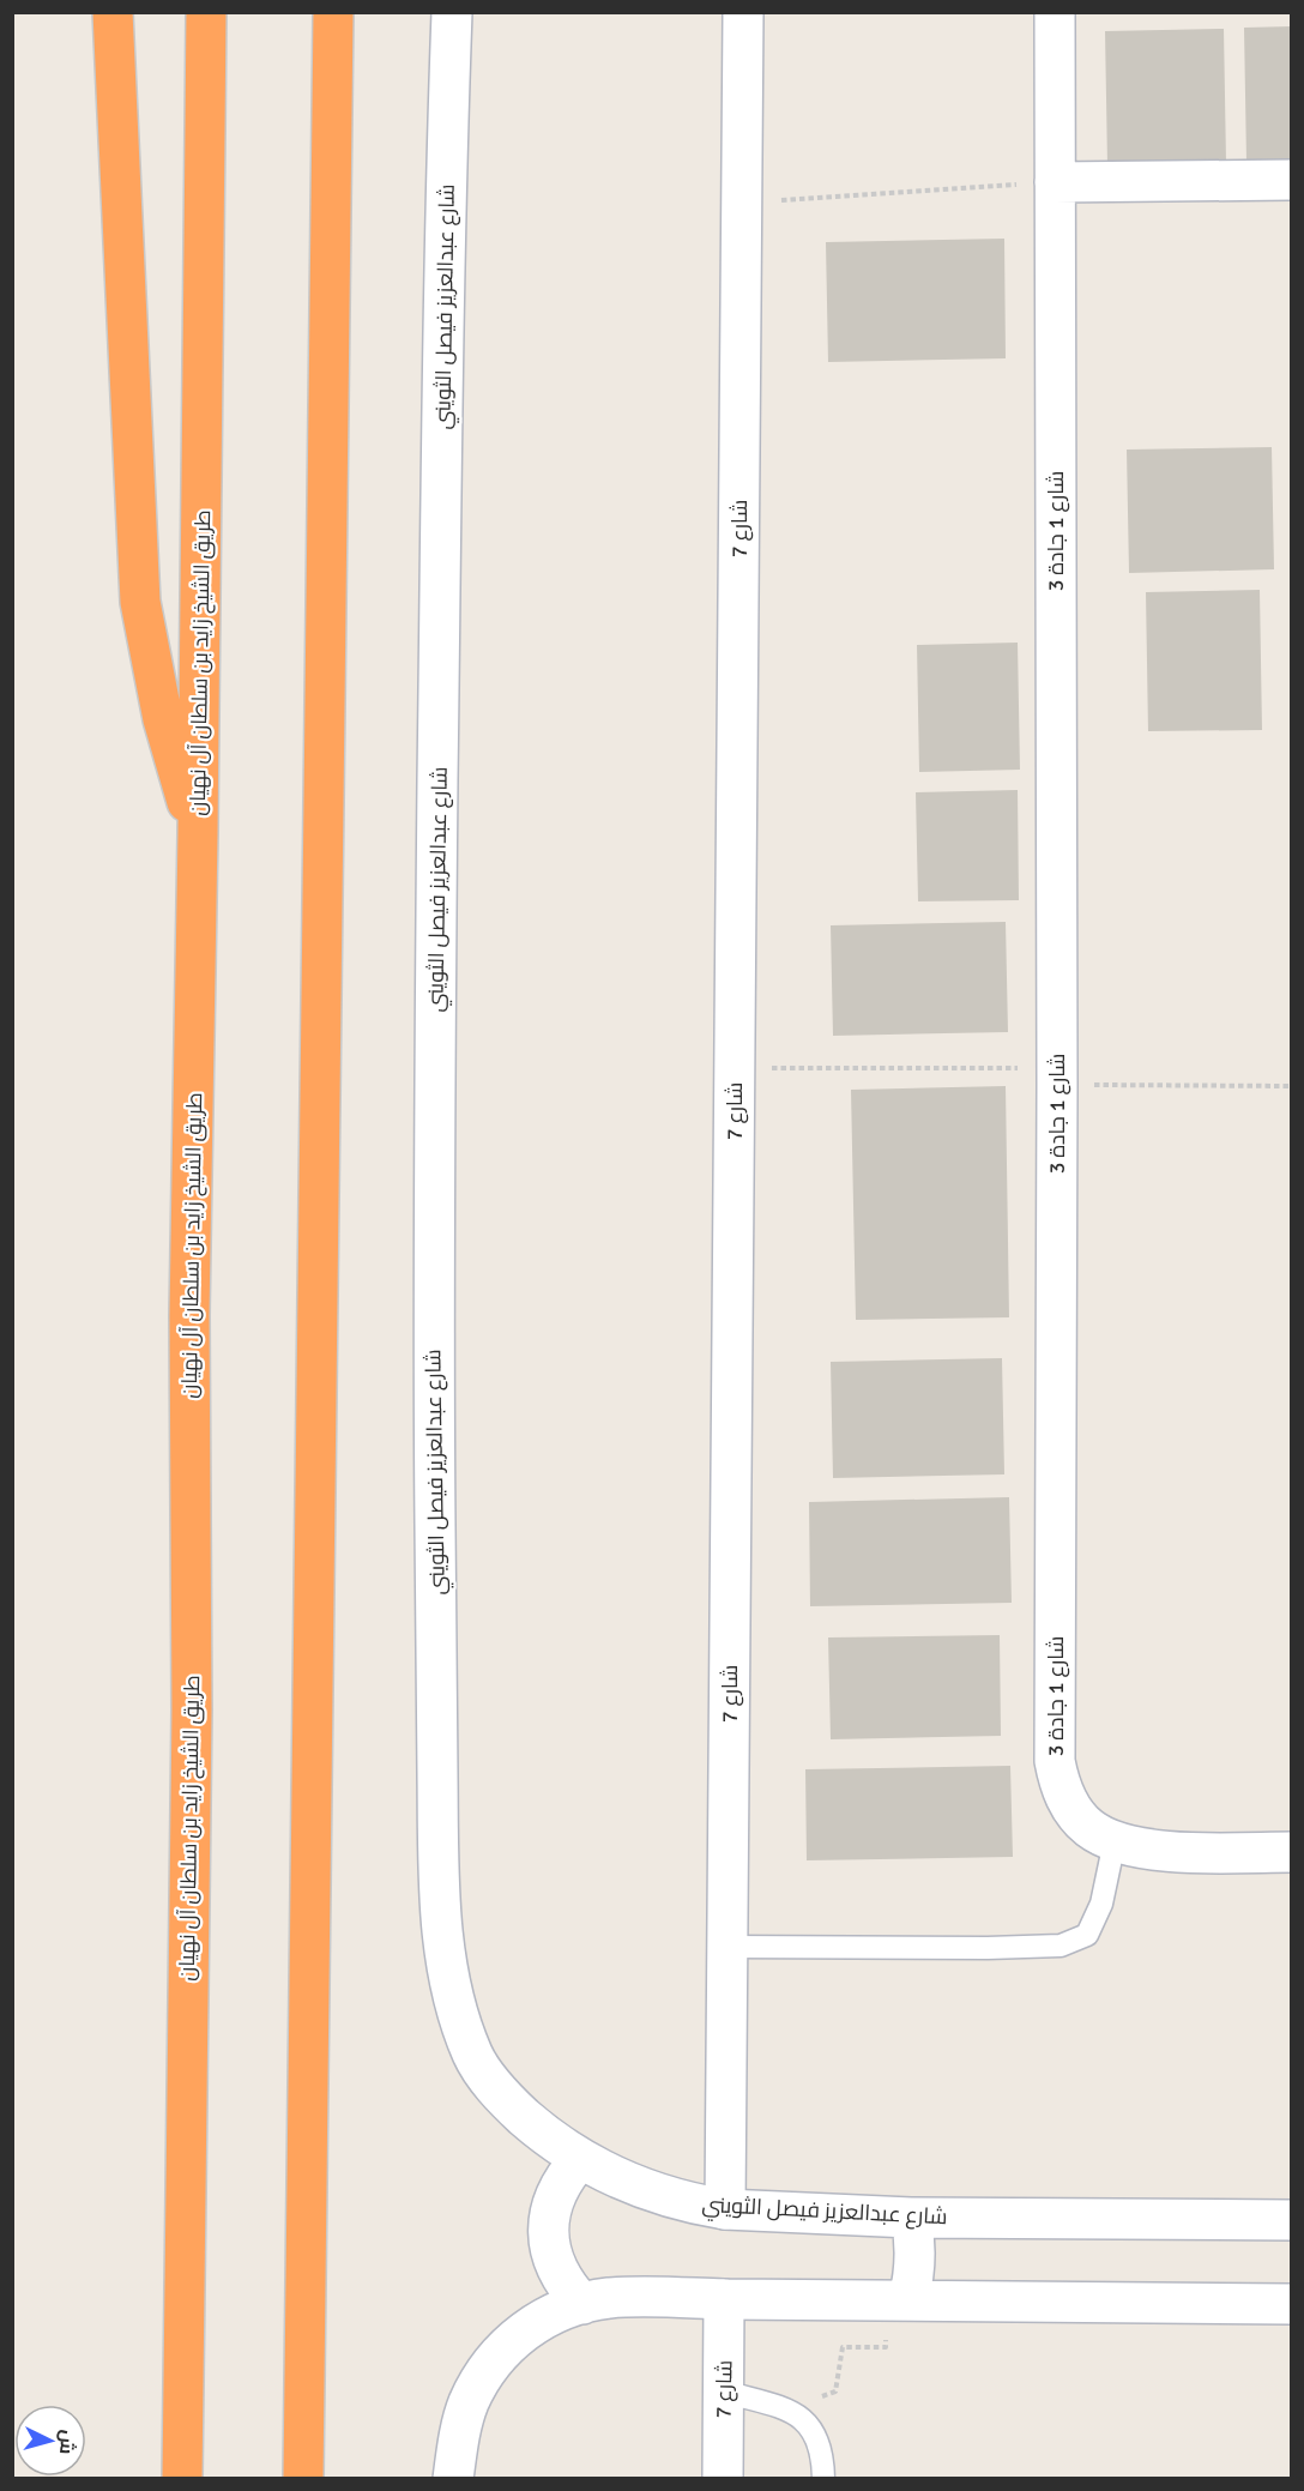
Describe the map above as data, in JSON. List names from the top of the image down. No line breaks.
{"streets":{"highway":["طريق الشيخ زايد بن سلطان آل نهيان"],"street":["شارع عبدالعزيز فيصل الثويني","شارع 7","شارع 1 جادة 3"]},"crossings":[["شارع عبدالعزيز فيصل الثويني","شارع 7"]],"north":"right"}
